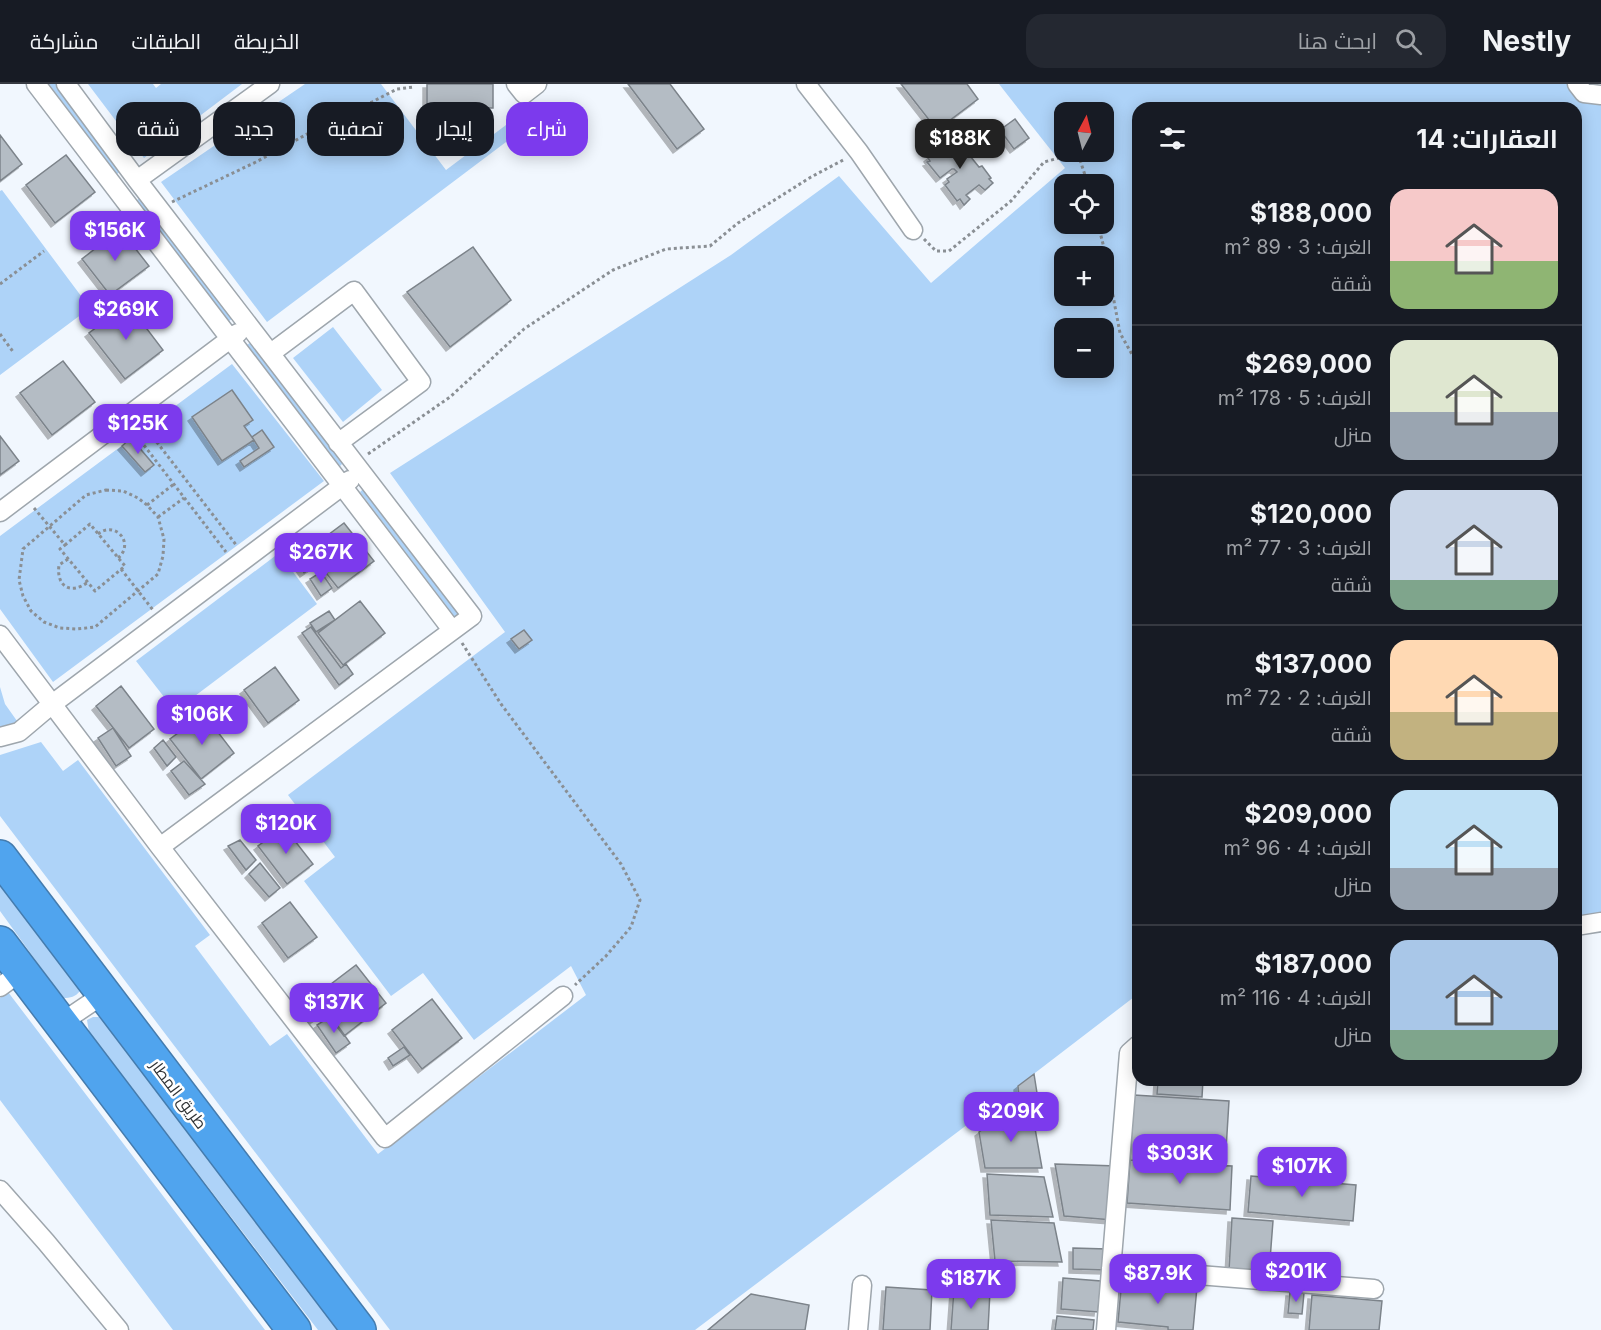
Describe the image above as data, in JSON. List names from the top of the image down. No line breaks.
{"streets":{"highway":["طريق المطار"]},"north":"top","page":{"header":"Nestly","search":"ابحث هنا","nav":["الخريطة","الطبقات","مشاركة"],"map_buttons":["+","−"],"chip":["شراء","إيجار","تصفية","جديد","شقة"],"heading":"العقارات: 14","price":["$188K","$156K","$269K","$125K","$267K","$106K","$120K","$137K","$209K","$303K","$107K","$201K","$87.9K","$187K"],"list":[{"name":"$188,000","note":"الغرف: 3 · 89 m² · شقة"},{"name":"$269,000","note":"الغرف: 5 · 178 m² · منزل"},{"name":"$120,000","note":"الغرف: 3 · 77 m² · شقة"},{"name":"$137,000","note":"الغرف: 2 · 72 m² · شقة"},{"name":"$209,000","note":"الغرف: 4 · 96 m² · منزل"},{"name":"$187,000","note":"الغرف: 4 · 116 m² · منزل"}]}}
